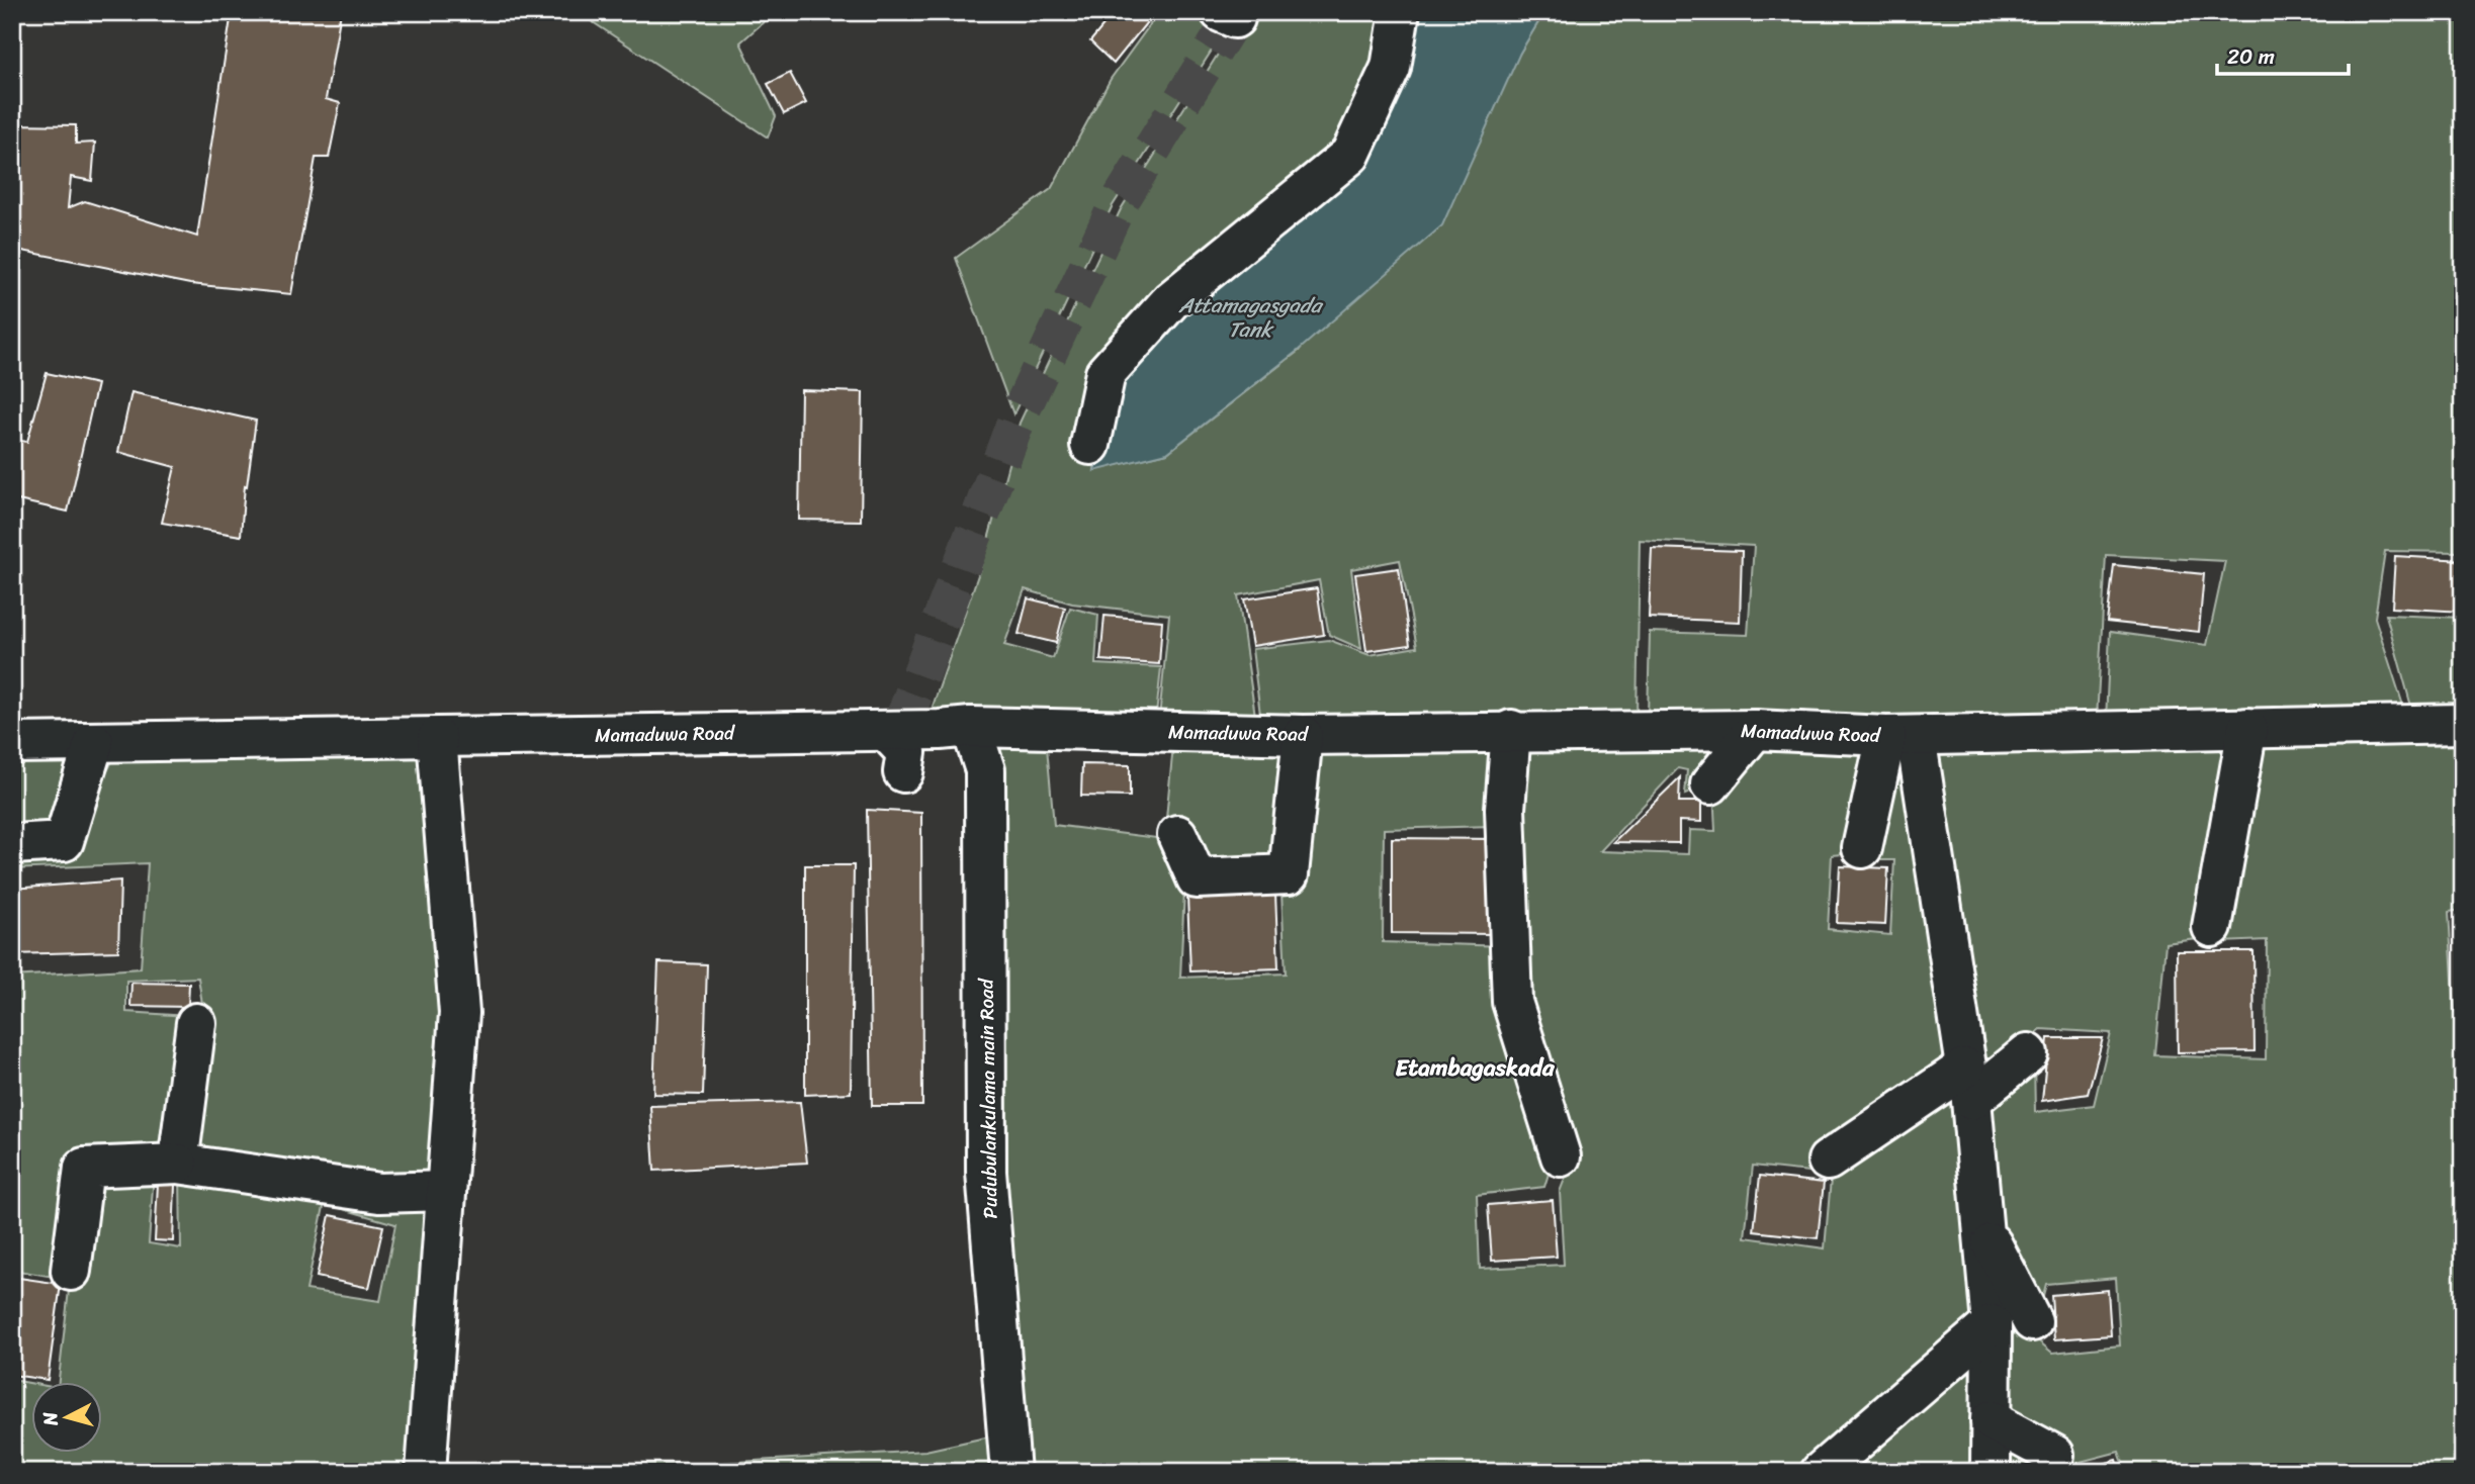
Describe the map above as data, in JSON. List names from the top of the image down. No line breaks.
{"streets":{"street":["Mamaduwa Road","Pudubulankulama main Road"]},"crossings":[["Mamaduwa Road","Pudubulankulama main Road"]],"districts":["Etambagaskada"],"water":["Attamagasgada Tank"],"scale_bar":"20 m","north":"left"}
